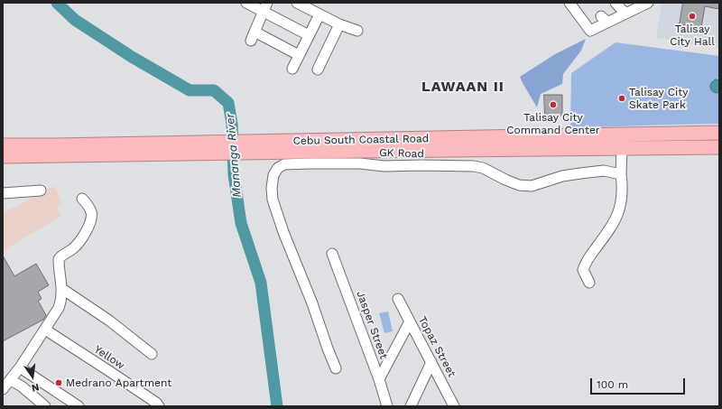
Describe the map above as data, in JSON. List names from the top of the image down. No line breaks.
{"streets":{"highway":["Cebu South Coastal Road"],"street":["GK Road","Jasper Street","Topaz Street","Yellow"]},"districts":["LAWAAN II"],"water":["Mananga River"],"places":["Talisay City Hall","Talisay City Skate Park","Talisay City Command Center","Medrano Apartment"],"scale_bar":"100 m","north":"bottom"}
